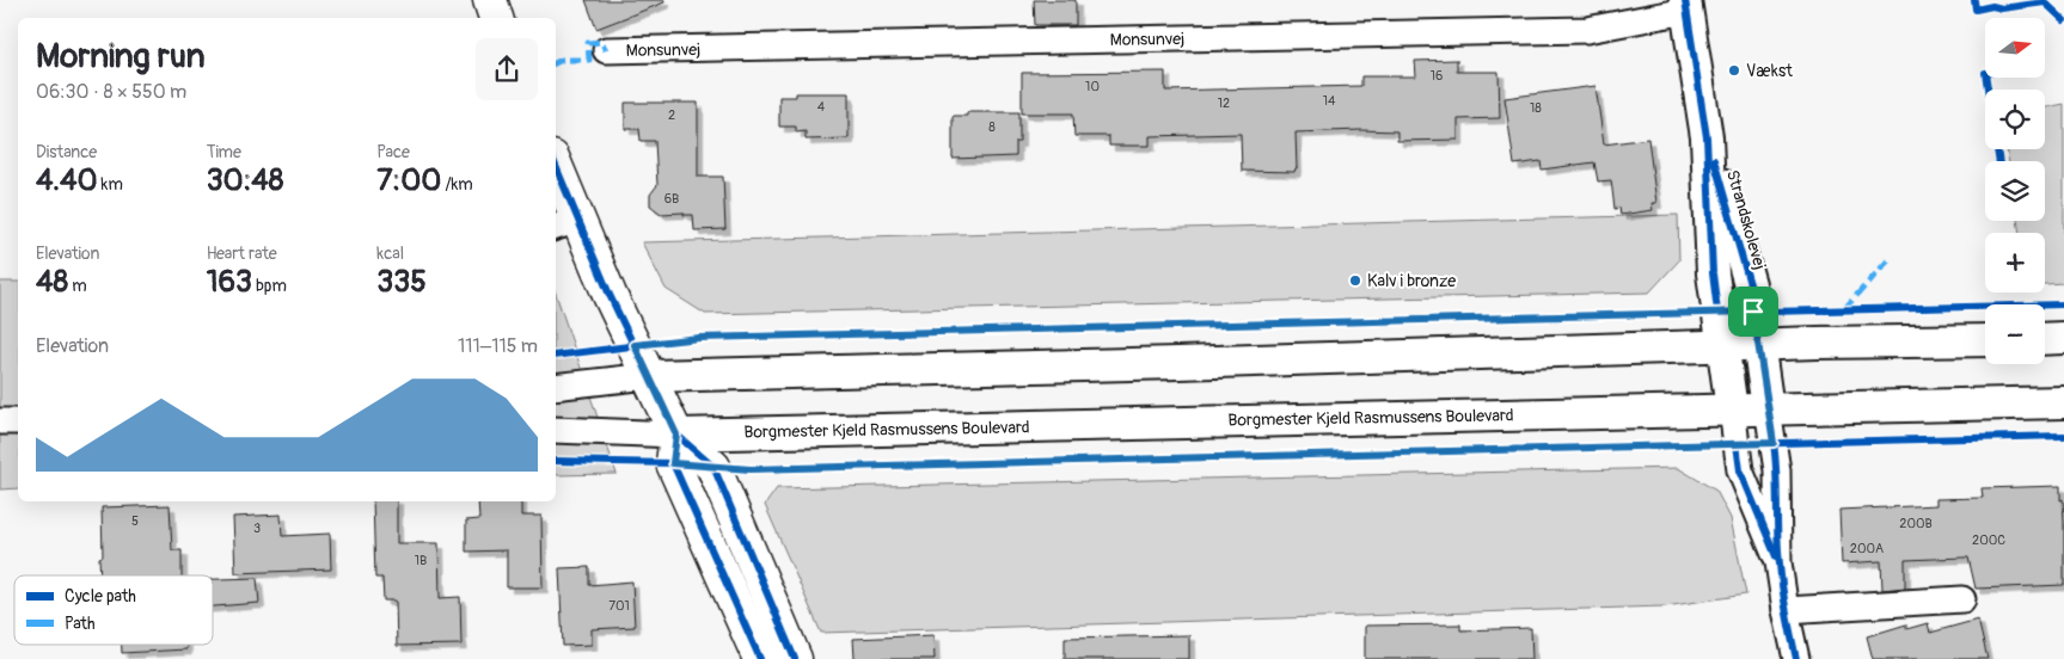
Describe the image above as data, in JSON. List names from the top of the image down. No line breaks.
{"streets":{"street":["Monsunvej","Strandskolevej","Borgmester Kjeld Rasmussens Boulevard"]},"crossings":[["Monsunvej","Strandskolevej"],["Strandskolevej","Borgmester Kjeld Rasmussens Boulevard"]],"places":["Vækst","Kalv i bronze"],"house_numbers":["16","10","14","12","4","18","2","8","6B","5","200B","3","200C","200A","1B","701"],"legend":["Cycle path","Path"],"north":"right","page":{"map_buttons":["+","−"],"heading":["Morning run","06:30 · 8 × 550 m"],"stats":[["Distance","4.40 km"],["Time","30:48"],["Pace","7:00 /km"],["Elevation","48 m"],["Heart rate","163 bpm"],["kcal","335"]],"chart":["Elevation","111–115 m"]}}
